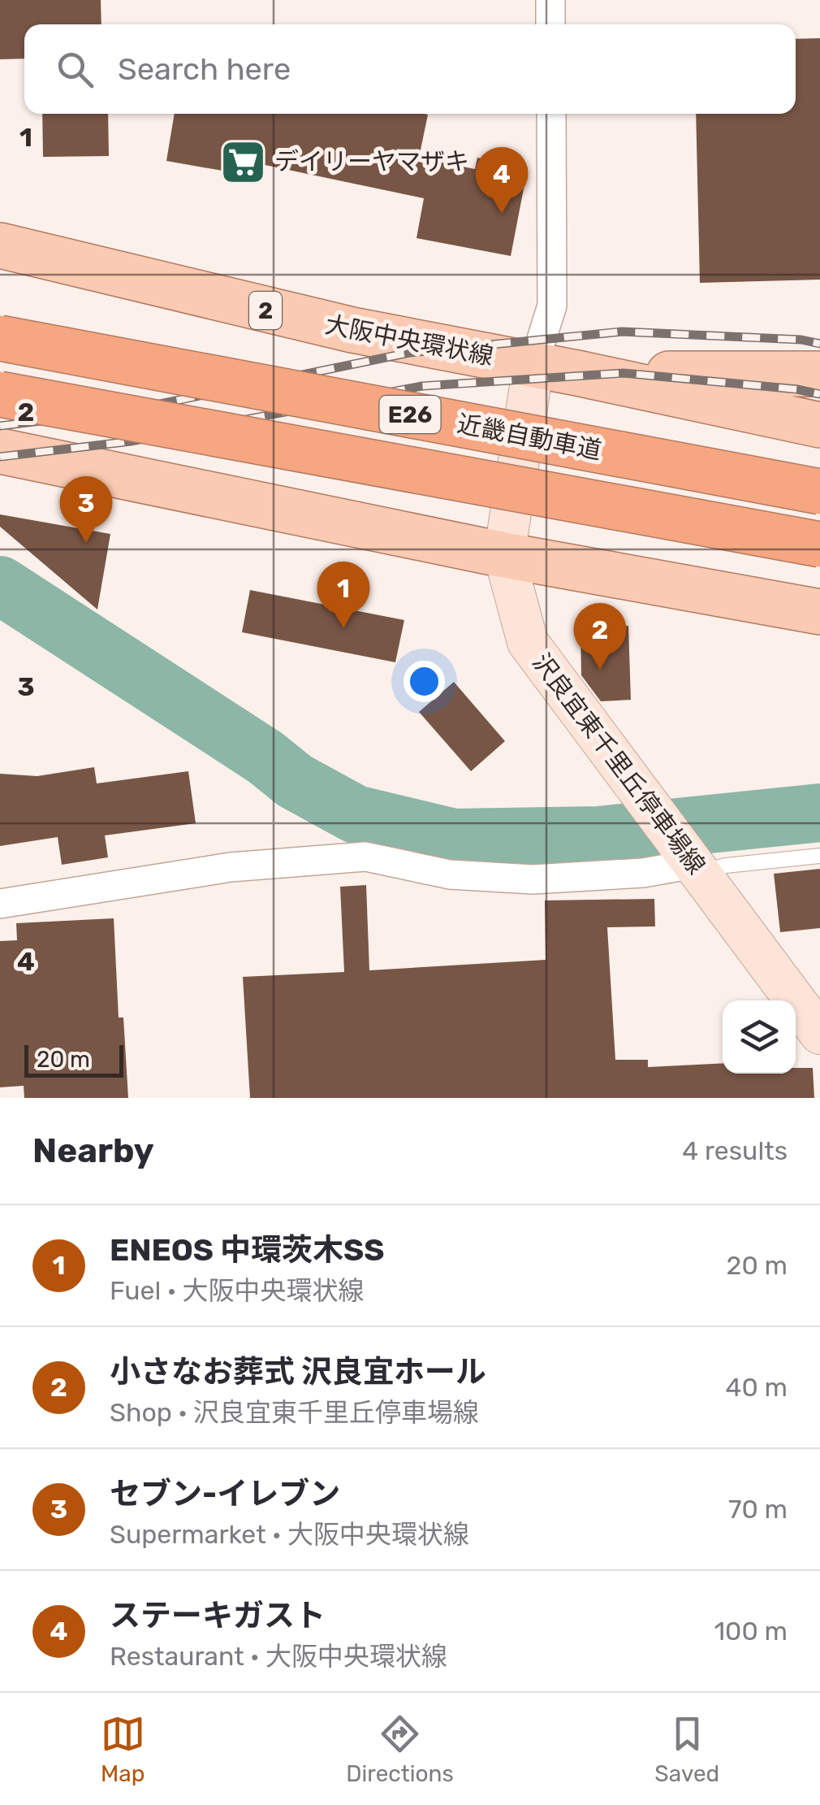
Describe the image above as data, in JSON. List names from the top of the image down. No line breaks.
{"streets":{"highway":["E26","近畿自動車道"],"main road":["2","大阪中央環状線","沢良宜東千里丘停車場線"]},"crossings":[["2","大阪中央環状線"],["大阪中央環状線","沢良宜東千里丘停車場線"]],"places":{"supermarket":["デイリーヤマザキ"]},"scale_bar":"20 m","page":{"search":"Search here","pins":["4","3","1","2"],"scale":"20 m","heading":["Nearby","4 results"],"list":[{"mark":"1","name":"ENEOS 中環茨木SS","note":"Fuel · 大阪中央環状線","value":"20 m"},{"mark":"2","name":"小さなお葬式 沢良宜ホール","note":"Shop · 沢良宜東千里丘停車場線","value":"40 m"},{"mark":"3","name":"セブン-イレブン","note":"Supermarket · 大阪中央環状線","value":"70 m"},{"mark":"4","name":"ステーキガスト","note":"Restaurant · 大阪中央環状線","value":"100 m"}],"nav":["Map","Directions","Saved"]},"grid":{"rows":["1","2","3","4"]}}
